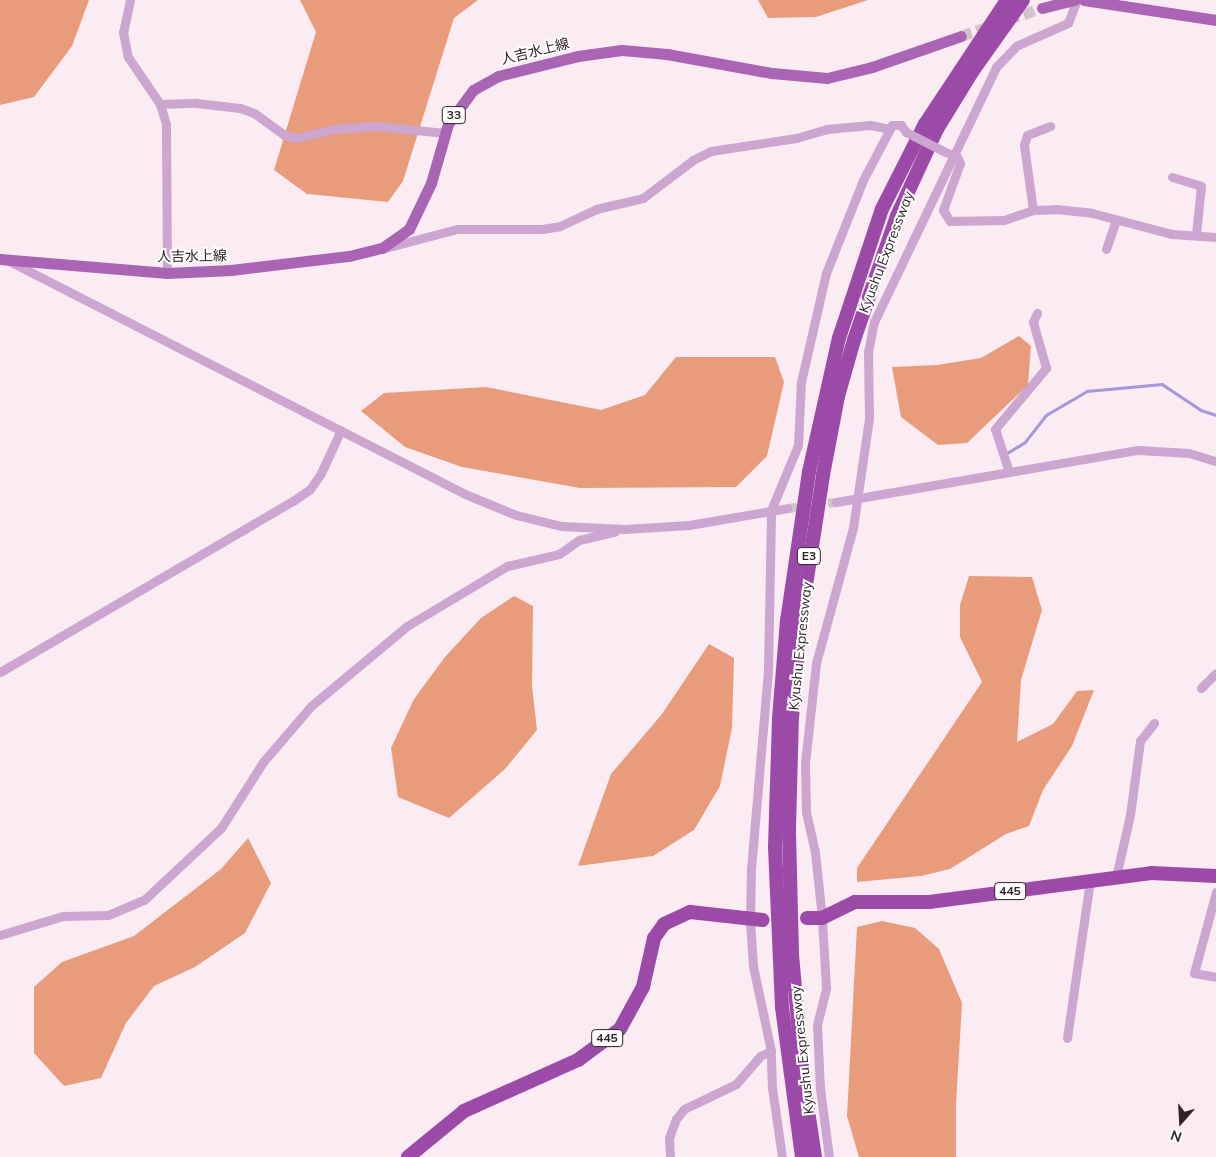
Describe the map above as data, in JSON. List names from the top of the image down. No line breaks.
{"streets":{"highway":["Kyushu Expressway","E3","445"],"main road":["人吉水上線","33"]},"north":"bottom"}
